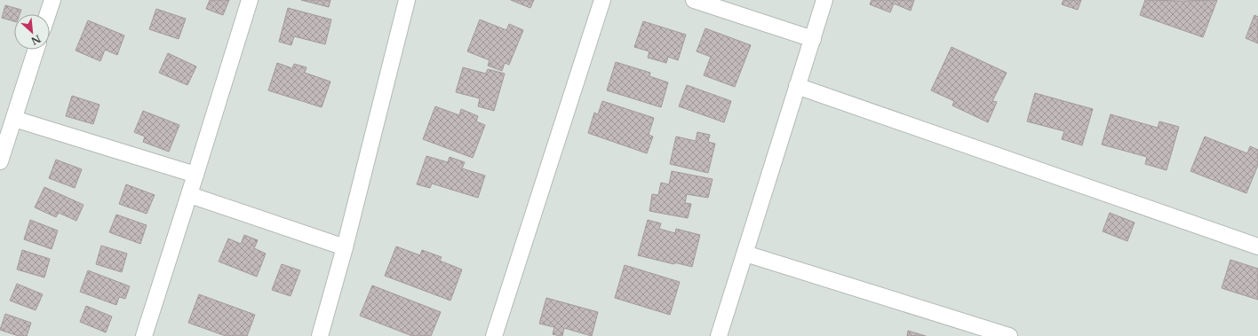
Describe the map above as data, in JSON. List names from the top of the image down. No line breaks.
{"north":"bottom right"}
